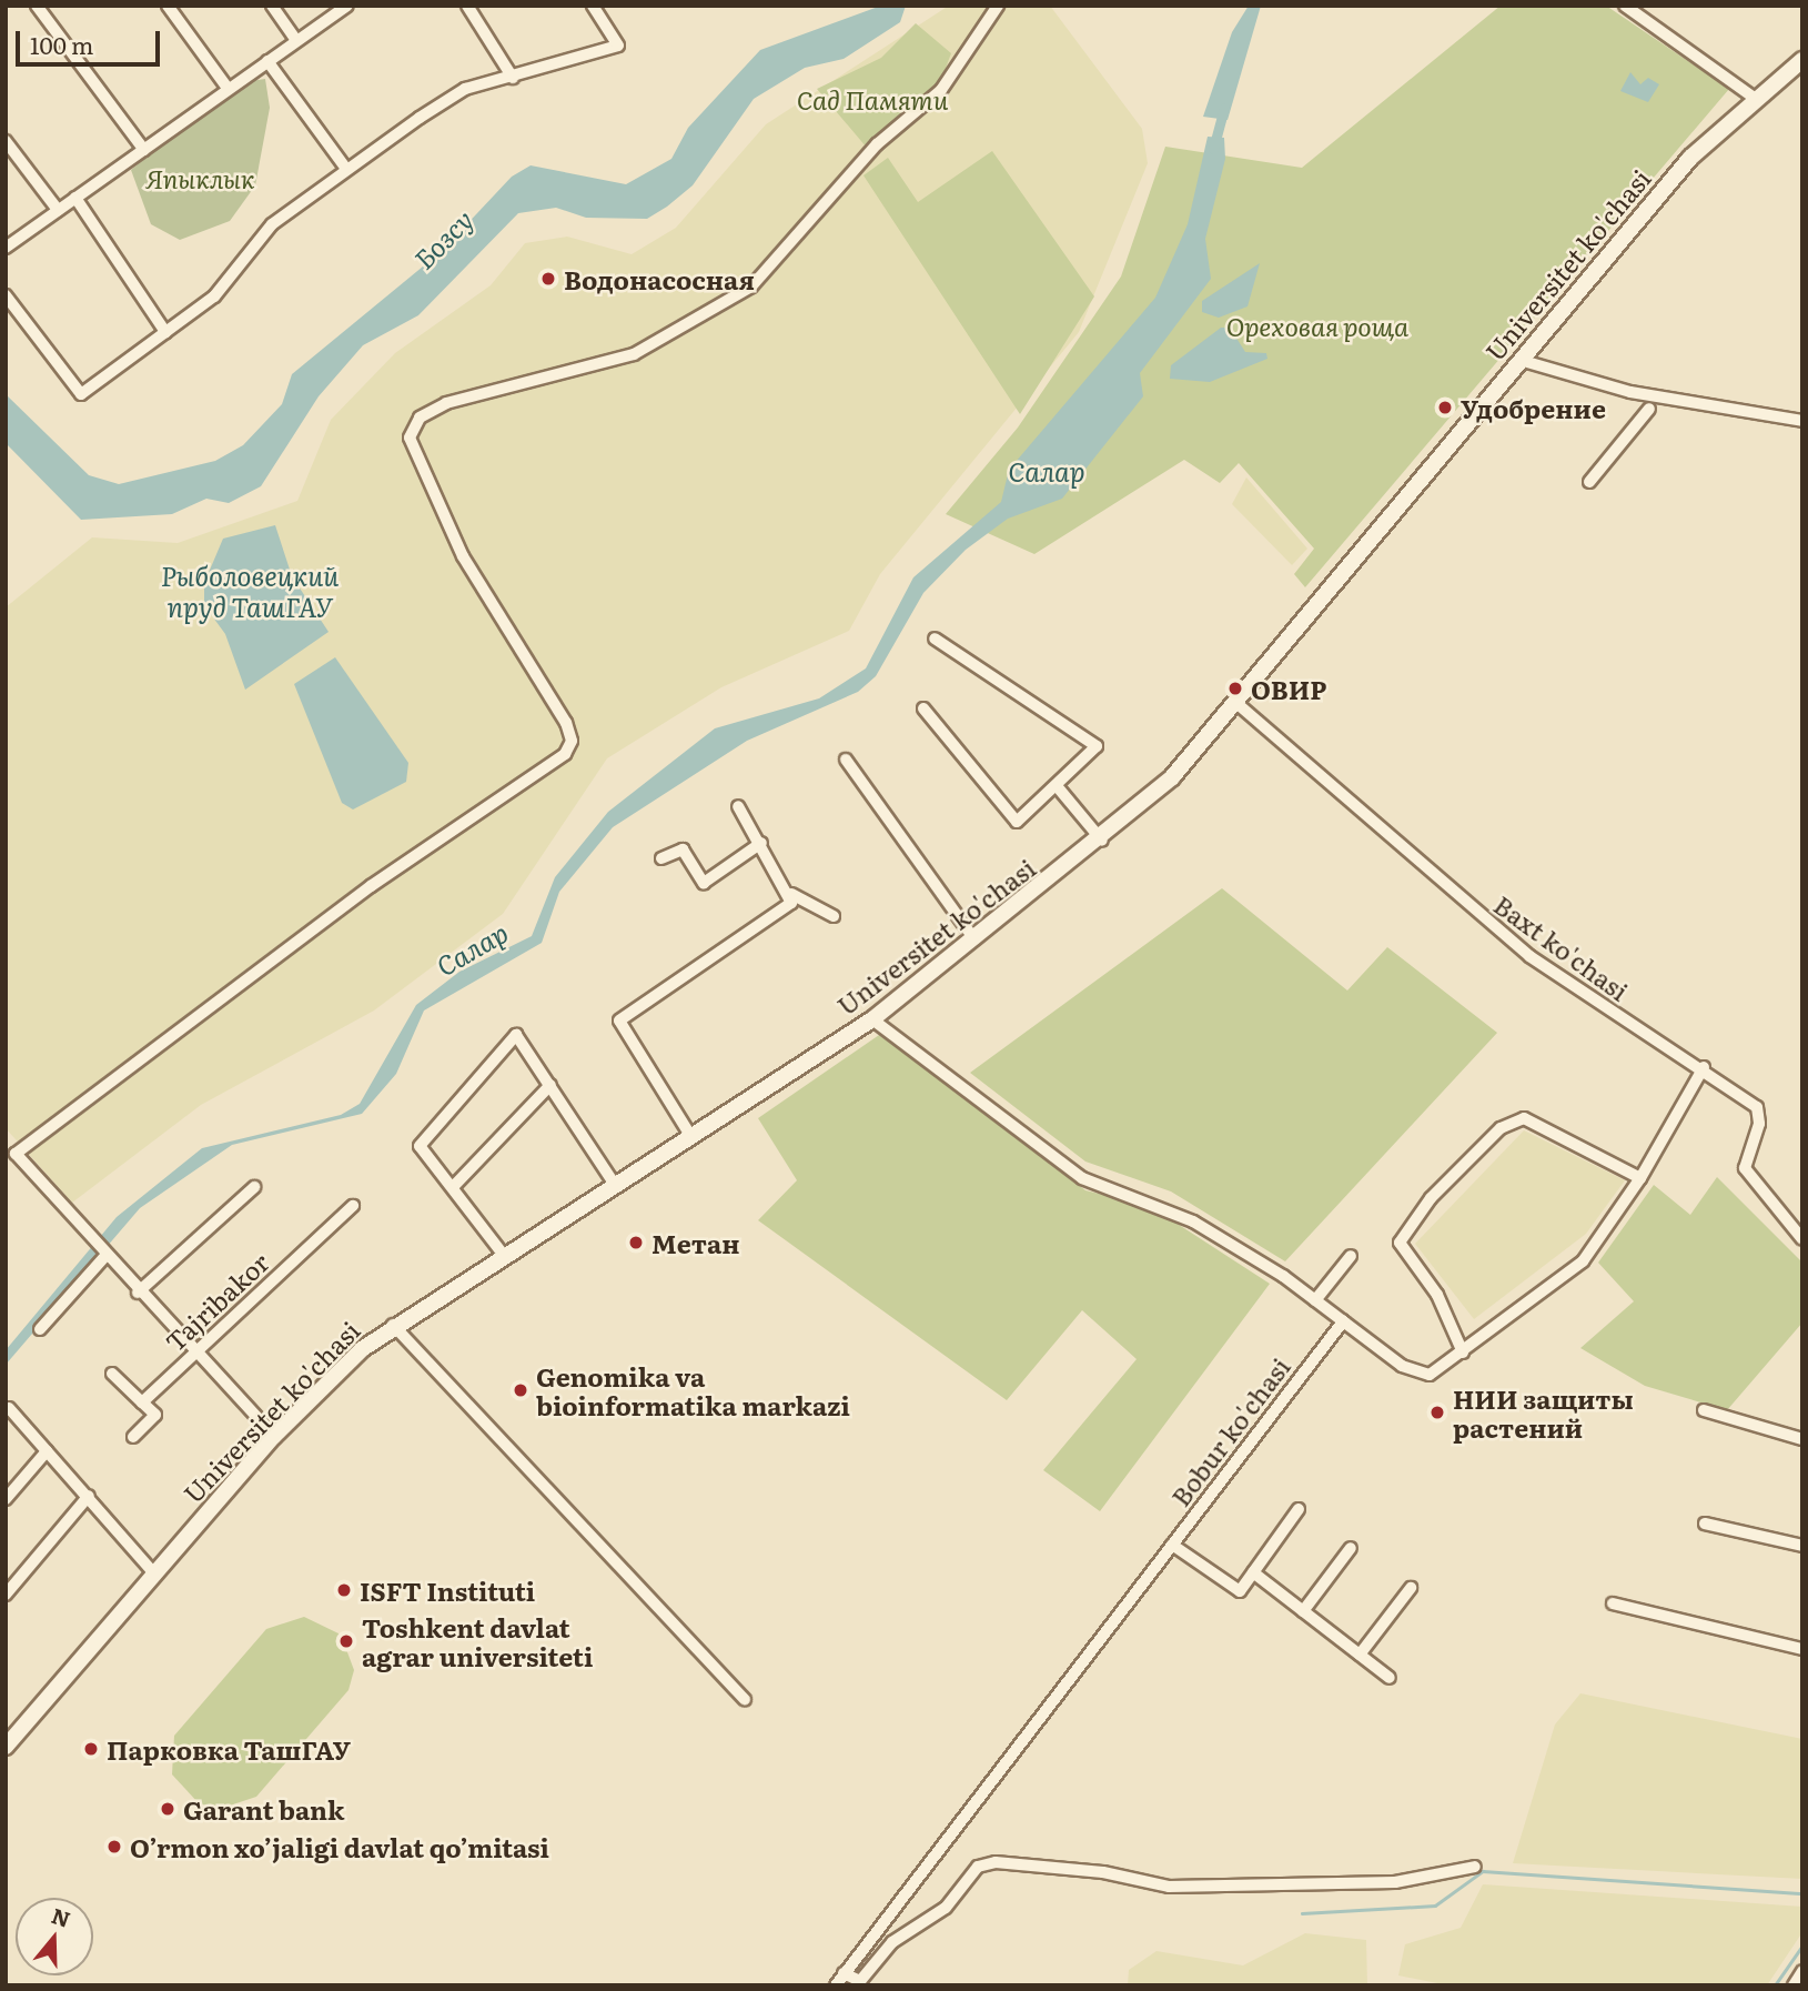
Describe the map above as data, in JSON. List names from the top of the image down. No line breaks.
{"streets":{"main road":["Universitet ko'chasi"],"street":["Baxt ko'chasi","Tajribakor","Bobur ko'chasi"]},"crossings":[["Universitet ko'chasi","Baxt ko'chasi"]],"water":["Бозсу","Салар","Рыболовецкий пруд ТашГАУ"],"parks":["Сад Памяти","Япыклык","Ореховая роща"],"places":["Водонасосная","Удобрение","ОВИР","Метан","Genomika va bioinformatika markazi","НИИ защиты растений","ISFT Instituti","Toshkent davlat agrar universiteti","Парковка ТашГАУ","Garant bank","O’rmon xo’jaligi davlat qo’mitasi"],"scale_bar":"100 m","north":"top"}
